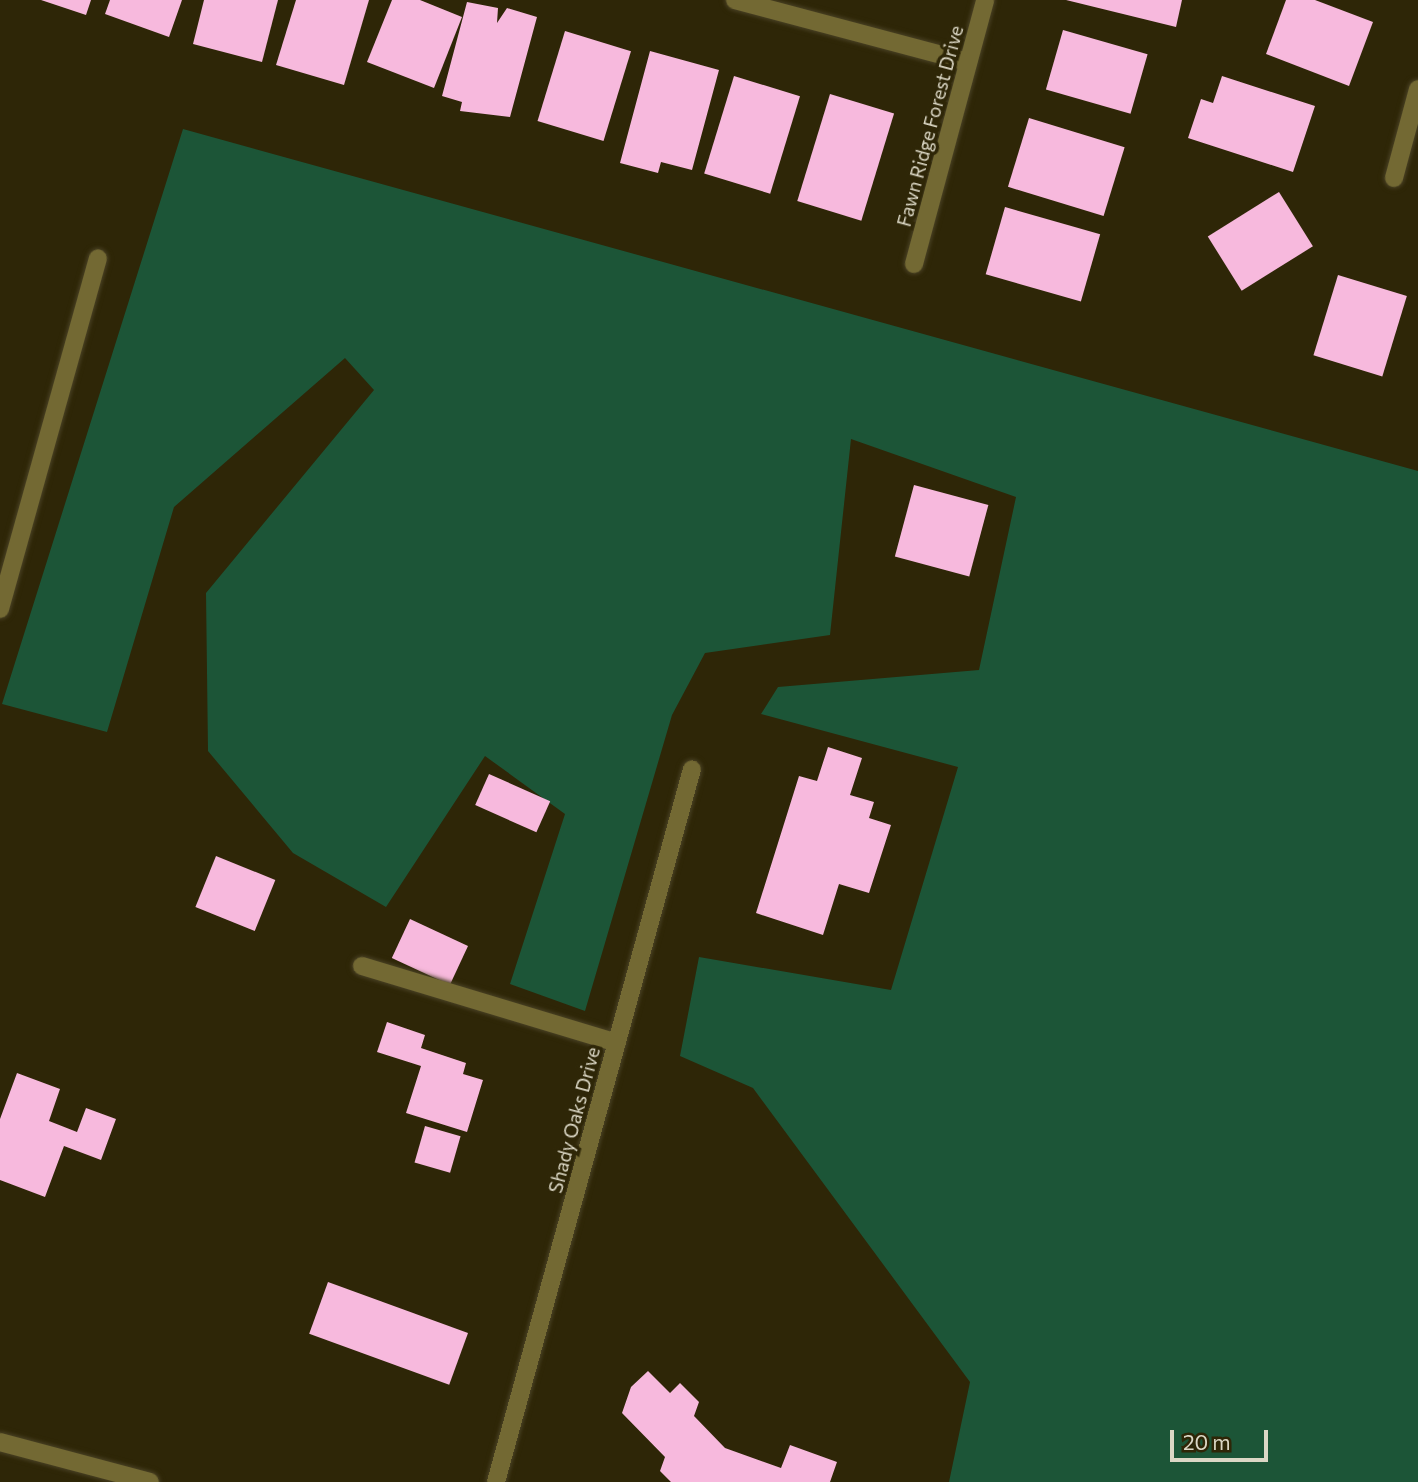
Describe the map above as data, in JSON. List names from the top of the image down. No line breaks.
{"streets":{"street":["Fawn Ridge Forest Drive","Shady Oaks Drive"]},"scale_bar":"20 m"}
